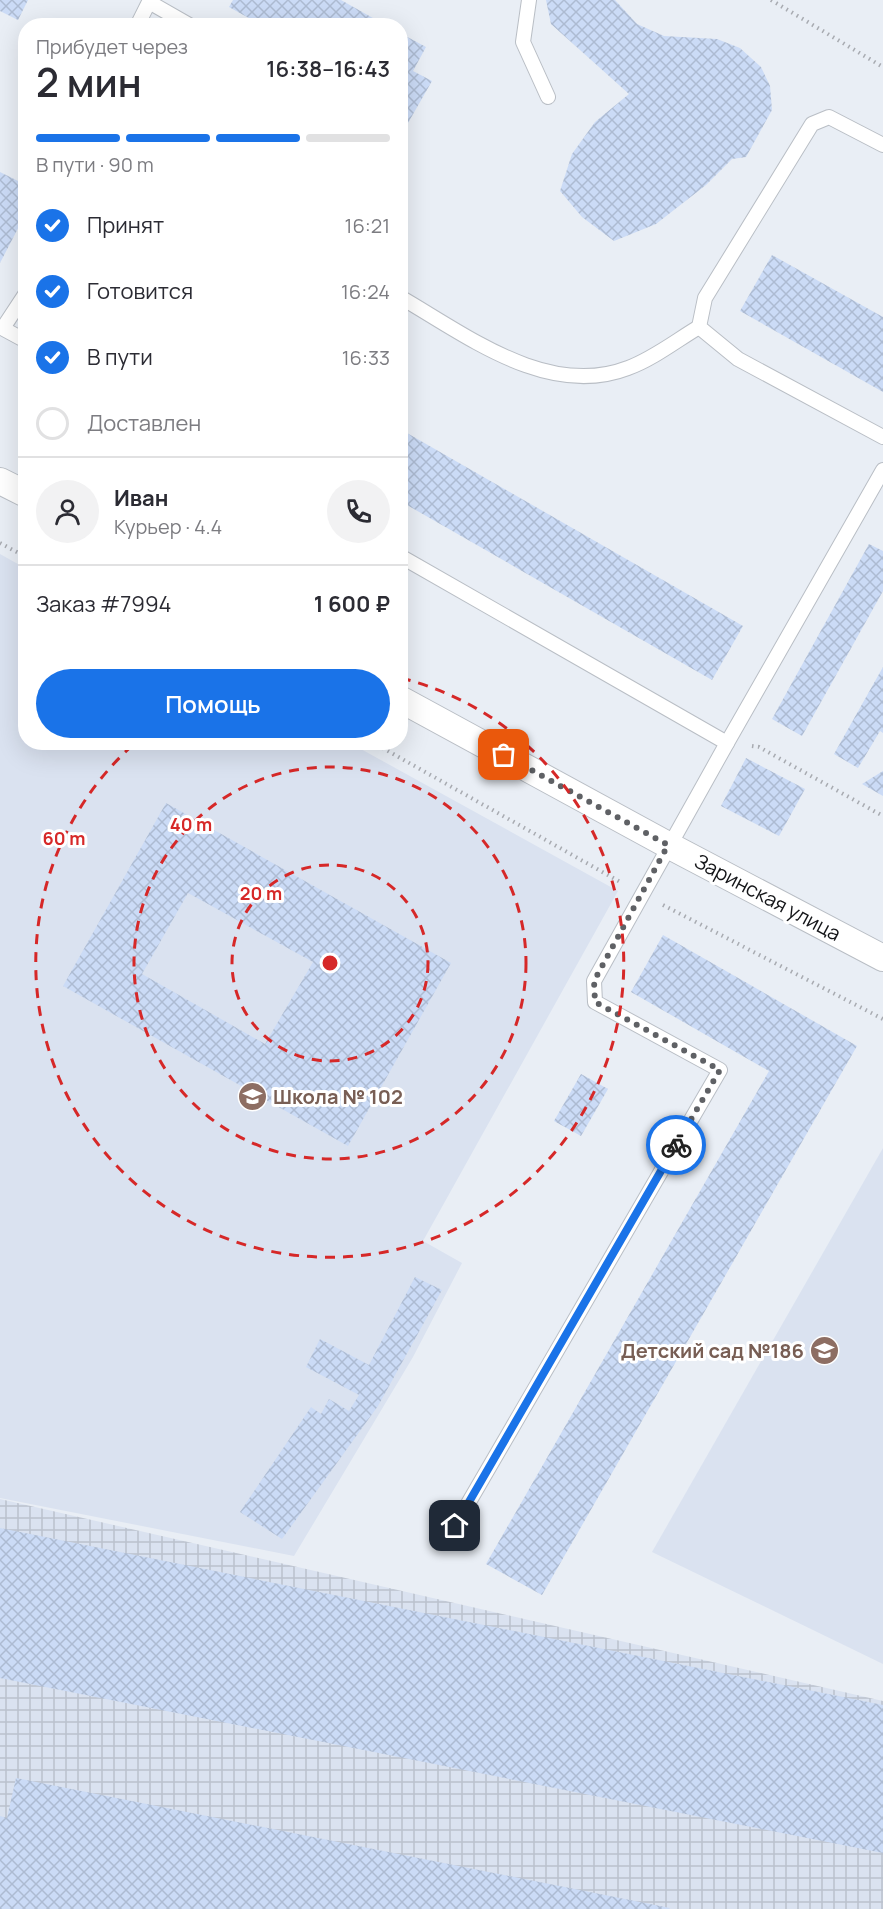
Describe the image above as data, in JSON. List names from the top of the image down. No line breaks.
{"streets":{"street":["Заринская улица"]},"places":{"school or university":["Школа № 102","Детский сад №186"]},"page":{"heading":["2 мин","Прибудет через","16:38–16:43"],"panel":["Иван","Курьер · 4.4","Заказ #7994","1 600 ₽"],"bar":"В пути · 90 m","list":[["Принят","16:21"],["Готовится","16:24"],["В пути","16:33"],"Доставлен"],"buttons":"Помощь"},"rings":["40 m","60 m","20 m"]}
